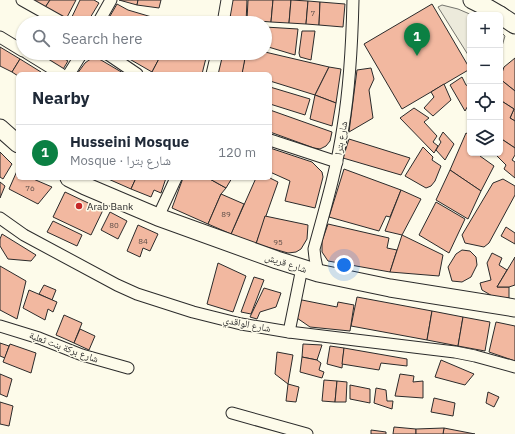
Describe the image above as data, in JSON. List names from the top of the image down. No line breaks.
{"streets":{"main road":["شارع قريش"],"street":["شارع بترا","شارع الواقدي","شارع بركة بنت ثعلبة"]},"crossings":[["شارع بترا","شارع قريش"]],"places":["Arab Bank"],"house_numbers":["7","76","89","80","84","95"],"page":{"map_buttons":["+","−"],"search":"Search here","pins":"1","heading":"Nearby","list":[{"mark":"1","name":"Husseini Mosque","note":"Mosque · شارع بترا","value":"120 m"}]}}
